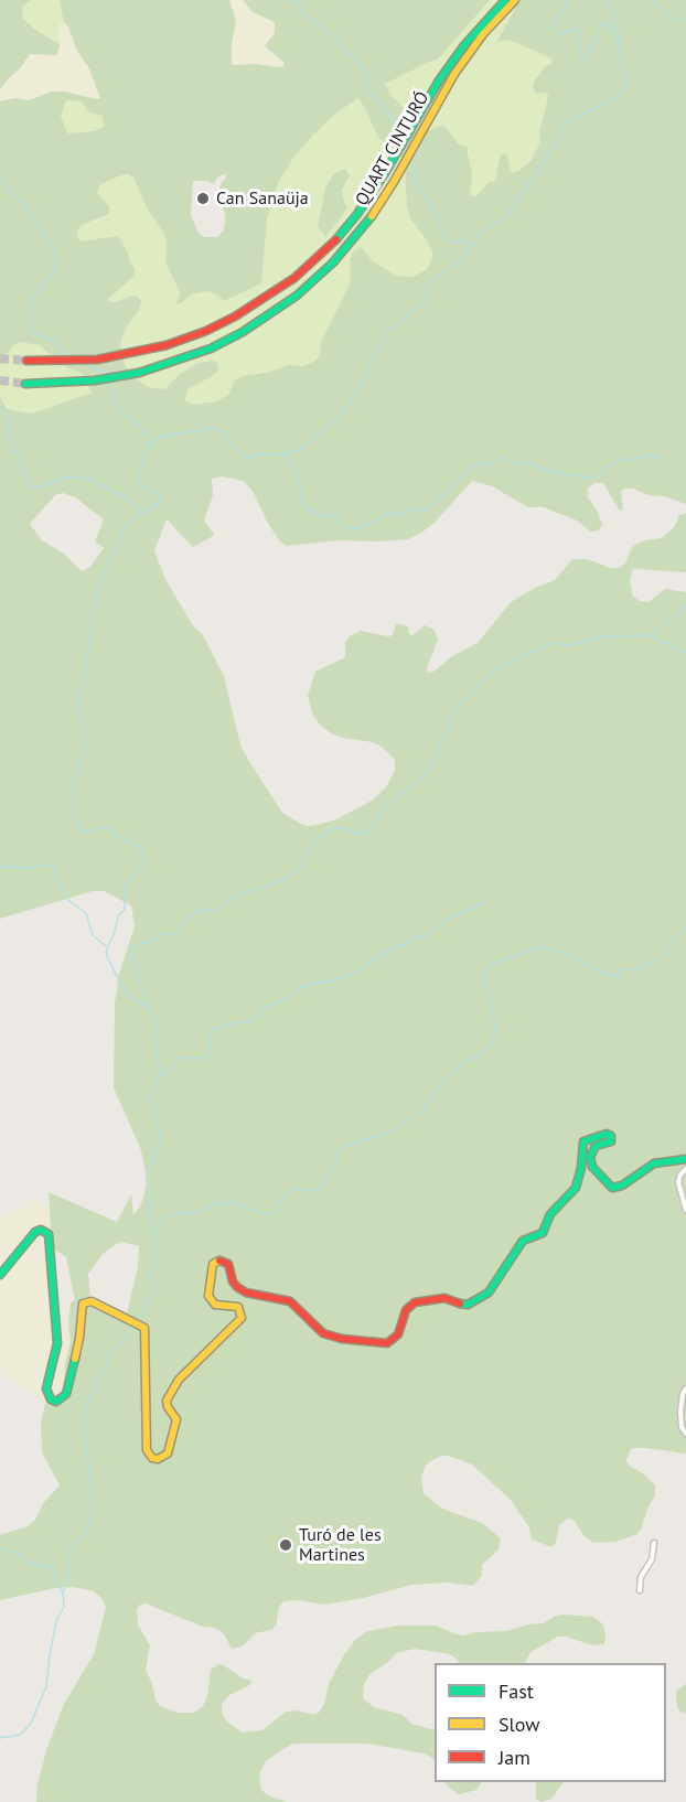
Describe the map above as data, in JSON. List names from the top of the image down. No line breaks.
{"streets":{"main road":["QUART CINTURÓ"]},"places":["Can Sanaüja","Turó de les Martines"],"legend":["Fast","Slow","Jam"]}
